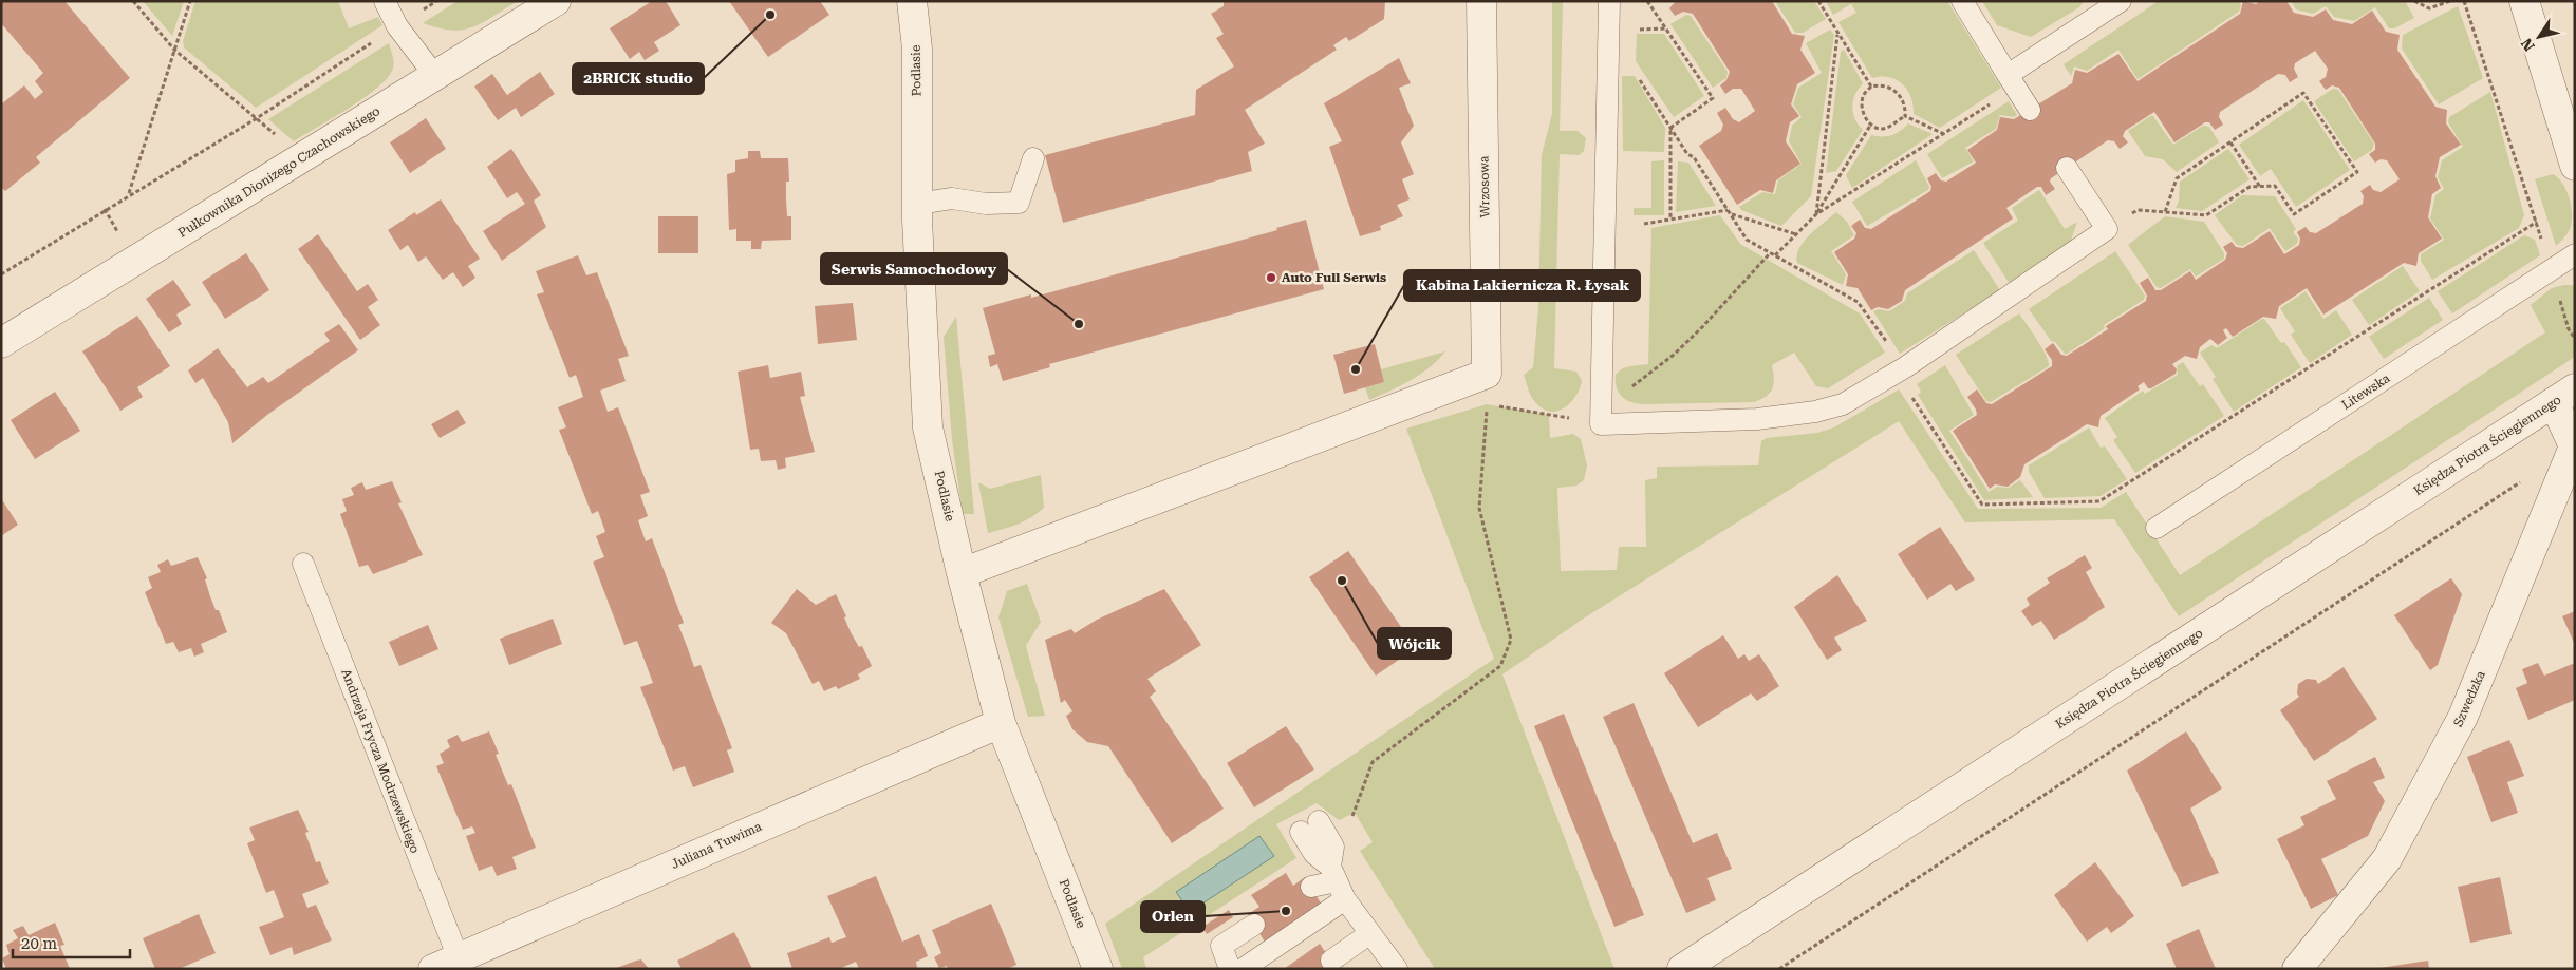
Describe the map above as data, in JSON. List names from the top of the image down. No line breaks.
{"streets":{"street":["Podlasie","Pułkownika Dionizego Czachowskiego","Wrzosowa","Księdza Piotra Ściegiennego","Szwedzka","Juliana Tuwima"],"lane":["Litewska","Andrzeja Frycza Modrzewskiego"]},"crossings":[["Podlasie","Juliana Tuwima"],["Księdza Piotra Ściegiennego","Szwedzka"],["Andrzeja Frycza Modrzewskiego","Juliana Tuwima"]],"places":["2BRICK studio","Auto Full Serwis","Serwis Samochodowy","Kabina Lakiernicza R. Łysak","Wójcik","Orlen"],"scale_bar":"20 m","north":"bottom left"}
